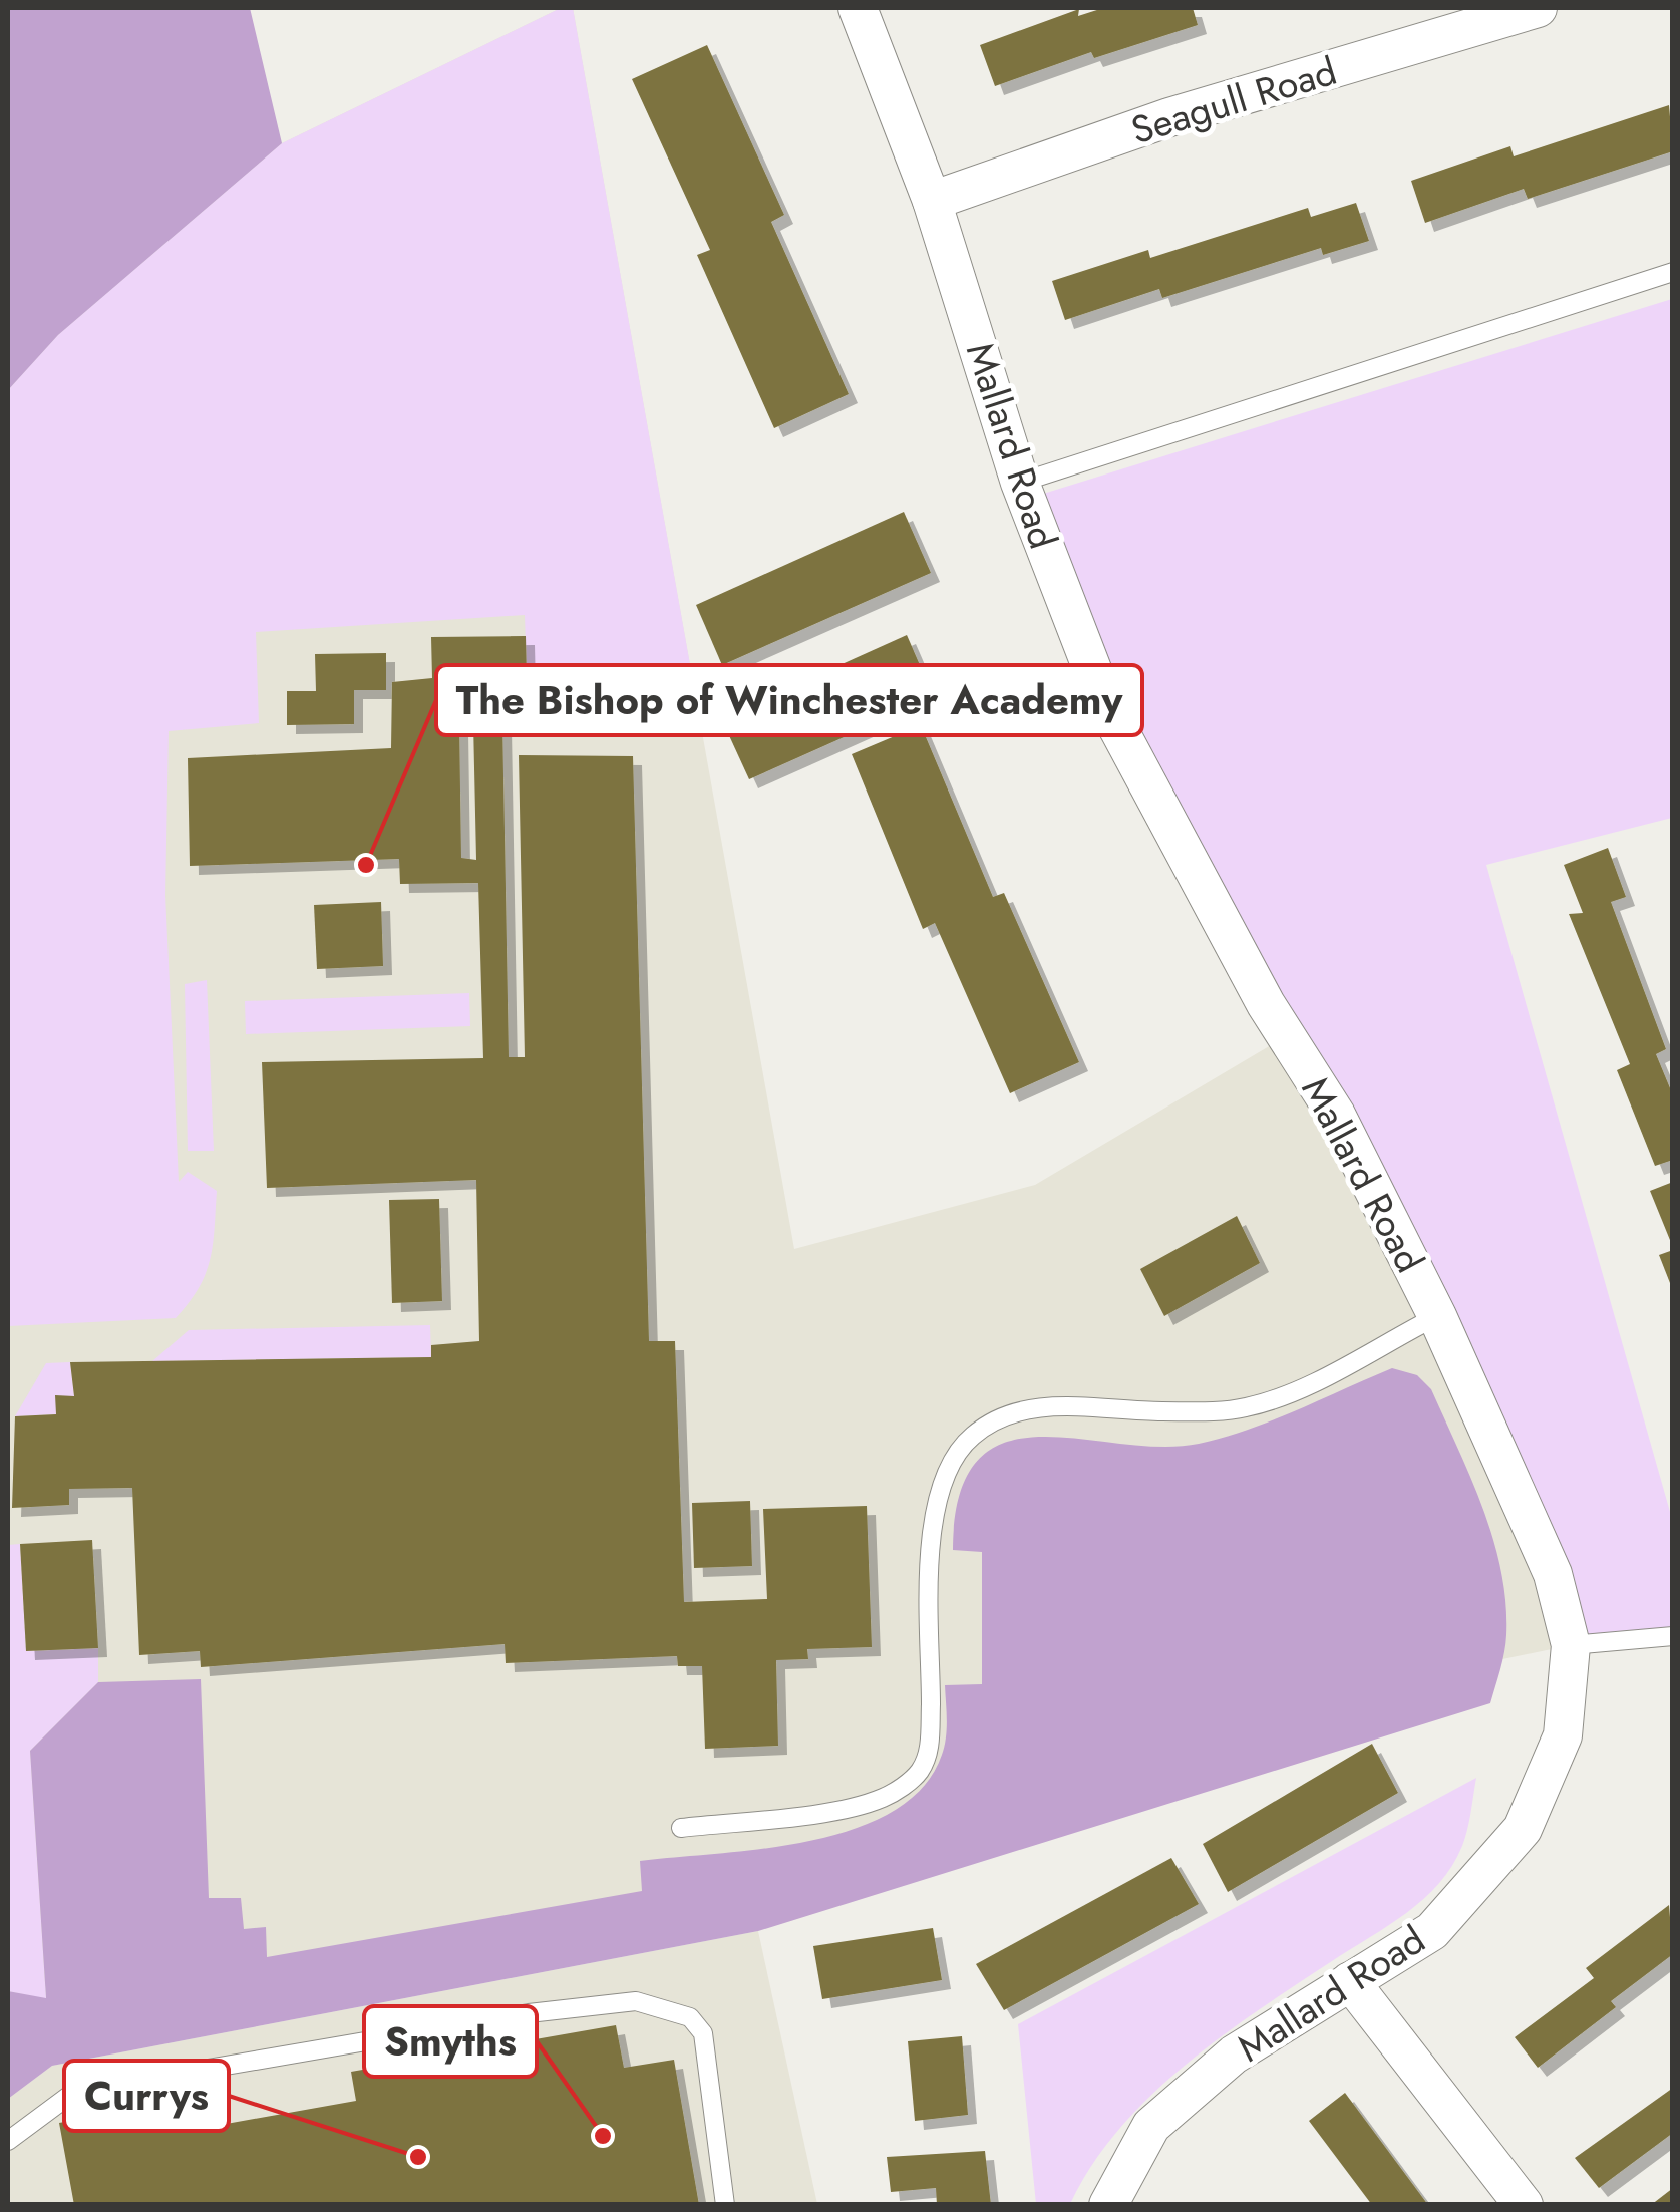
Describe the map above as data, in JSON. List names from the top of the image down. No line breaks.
{"streets":{"street":["Seagull Road","Mallard Road"]},"crossings":[["Seagull Road","Mallard Road"]],"places":["The Bishop of Winchester Academy","Smyths","Currys"]}
